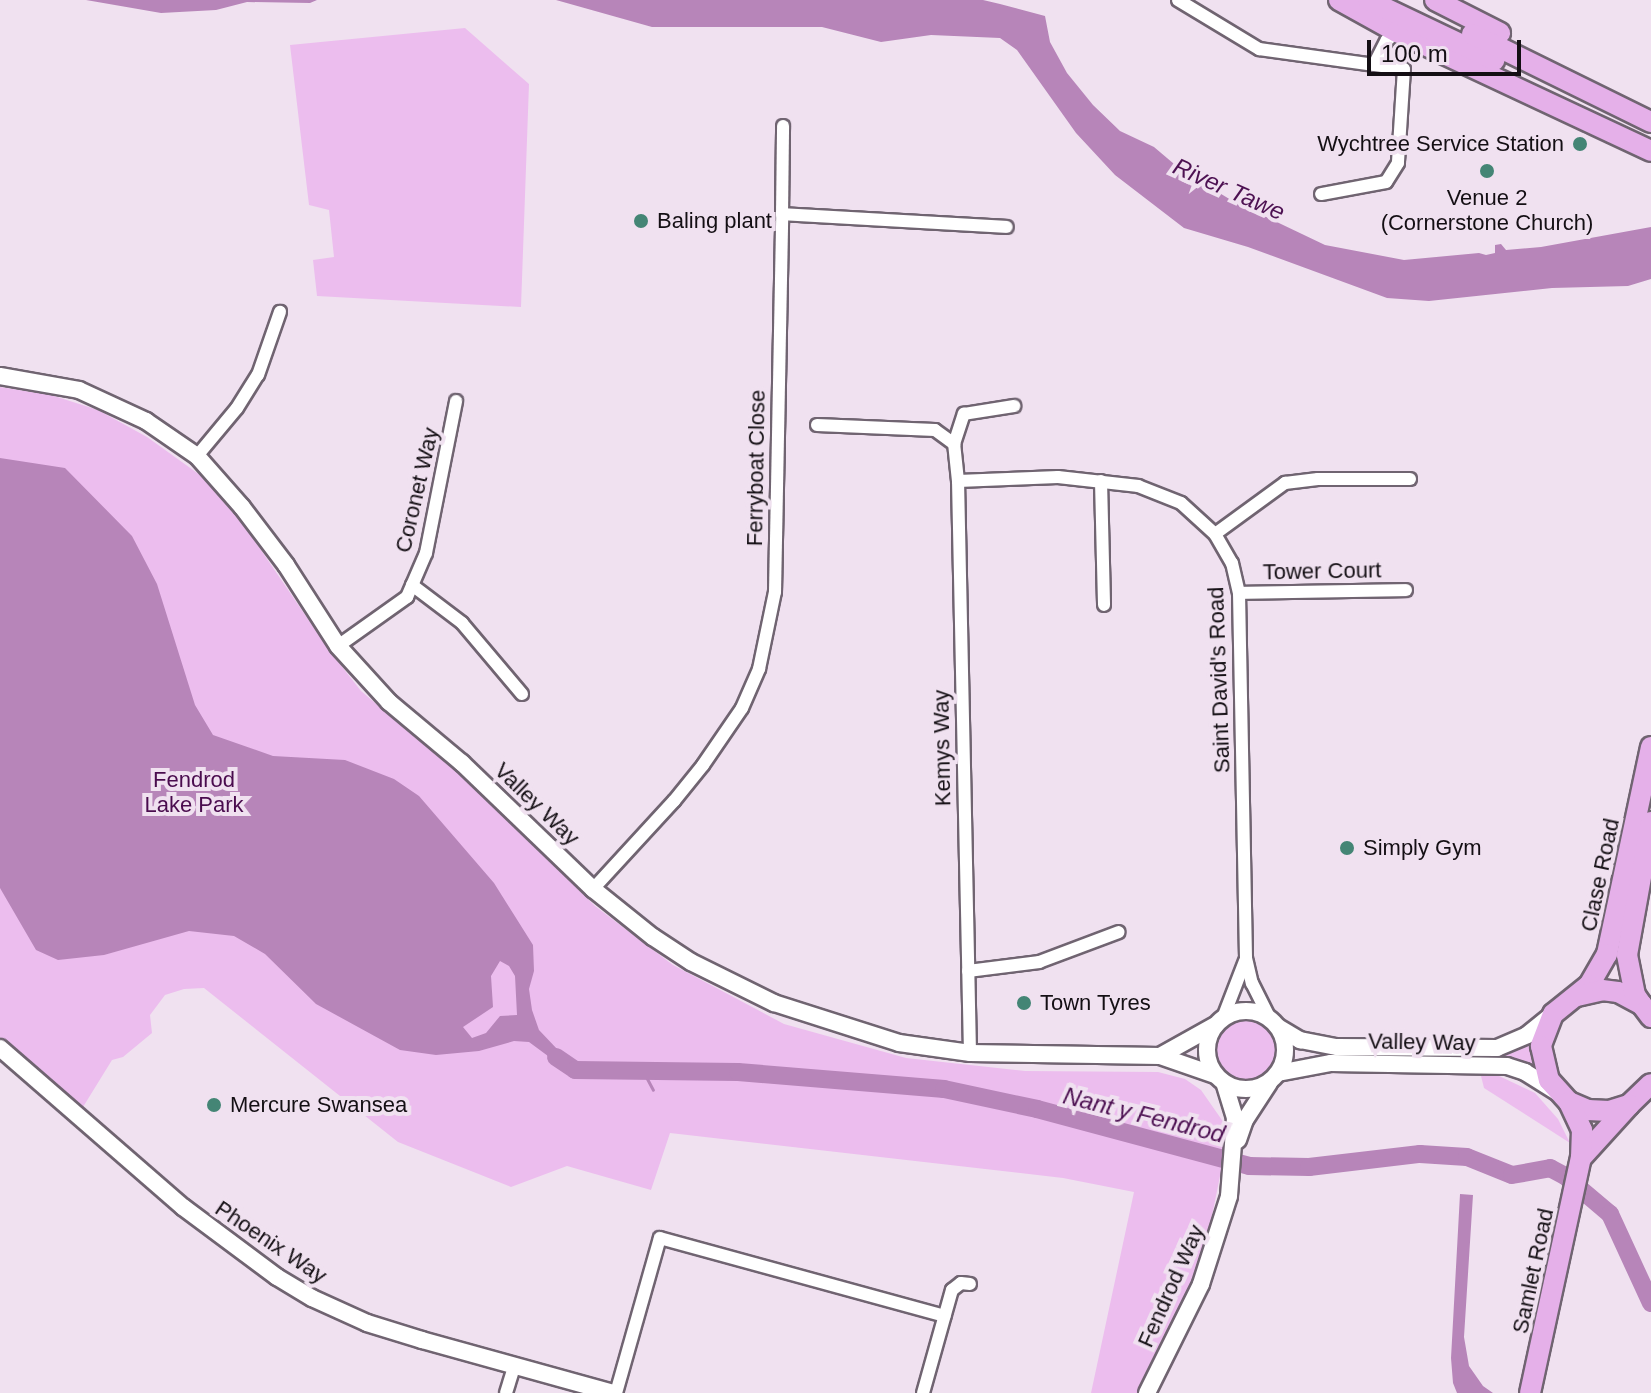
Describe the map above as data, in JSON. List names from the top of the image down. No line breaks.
{"streets":{"main road":["Clase Road","Samlet Road"],"street":["Ferryboat Close","Coronet Way","Tower Court","Saint David's Road","Kemys Way","Valley Way","Phoenix Way","Fendrod Way"]},"crossings":[["Ferryboat Close","Valley Way"],["Coronet Way","Valley Way"],["Tower Court","Saint David's Road"],["Saint David's Road","Kemys Way"],["Saint David's Road","Valley Way"],["Saint David's Road","Fendrod Way"],["Kemys Way","Valley Way"],["Valley Way","Clase Road"],["Valley Way","Fendrod Way"]],"water":["River Tawe","Nant y Fendrod"],"parks":["Fendrod Lake Park"],"places":["Wychtree Service Station","Venue 2 (Cornerstone Church)","Baling plant","Simply Gym","Town Tyres","Mercure Swansea"],"scale_bar":"100 m"}
